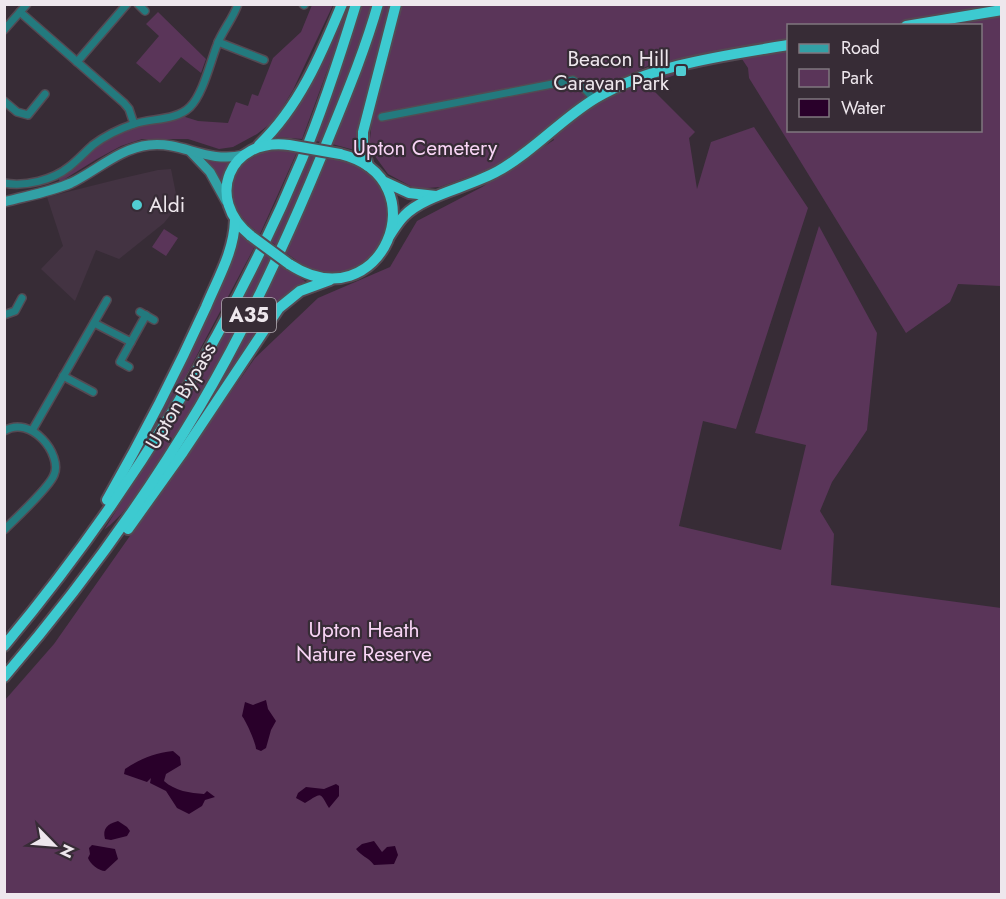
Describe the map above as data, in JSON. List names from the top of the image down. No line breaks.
{"streets":{"highway":["A35","Upton Bypass"]},"crossings":[["A35","Upton Bypass"]],"parks":["Upton Cemetery","Upton Heath Nature Reserve"],"places":{"transit":["Beacon Hill Caravan Park"],"other":["Aldi"]},"legend":["Road","Park","Water"],"north":"bottom right"}
